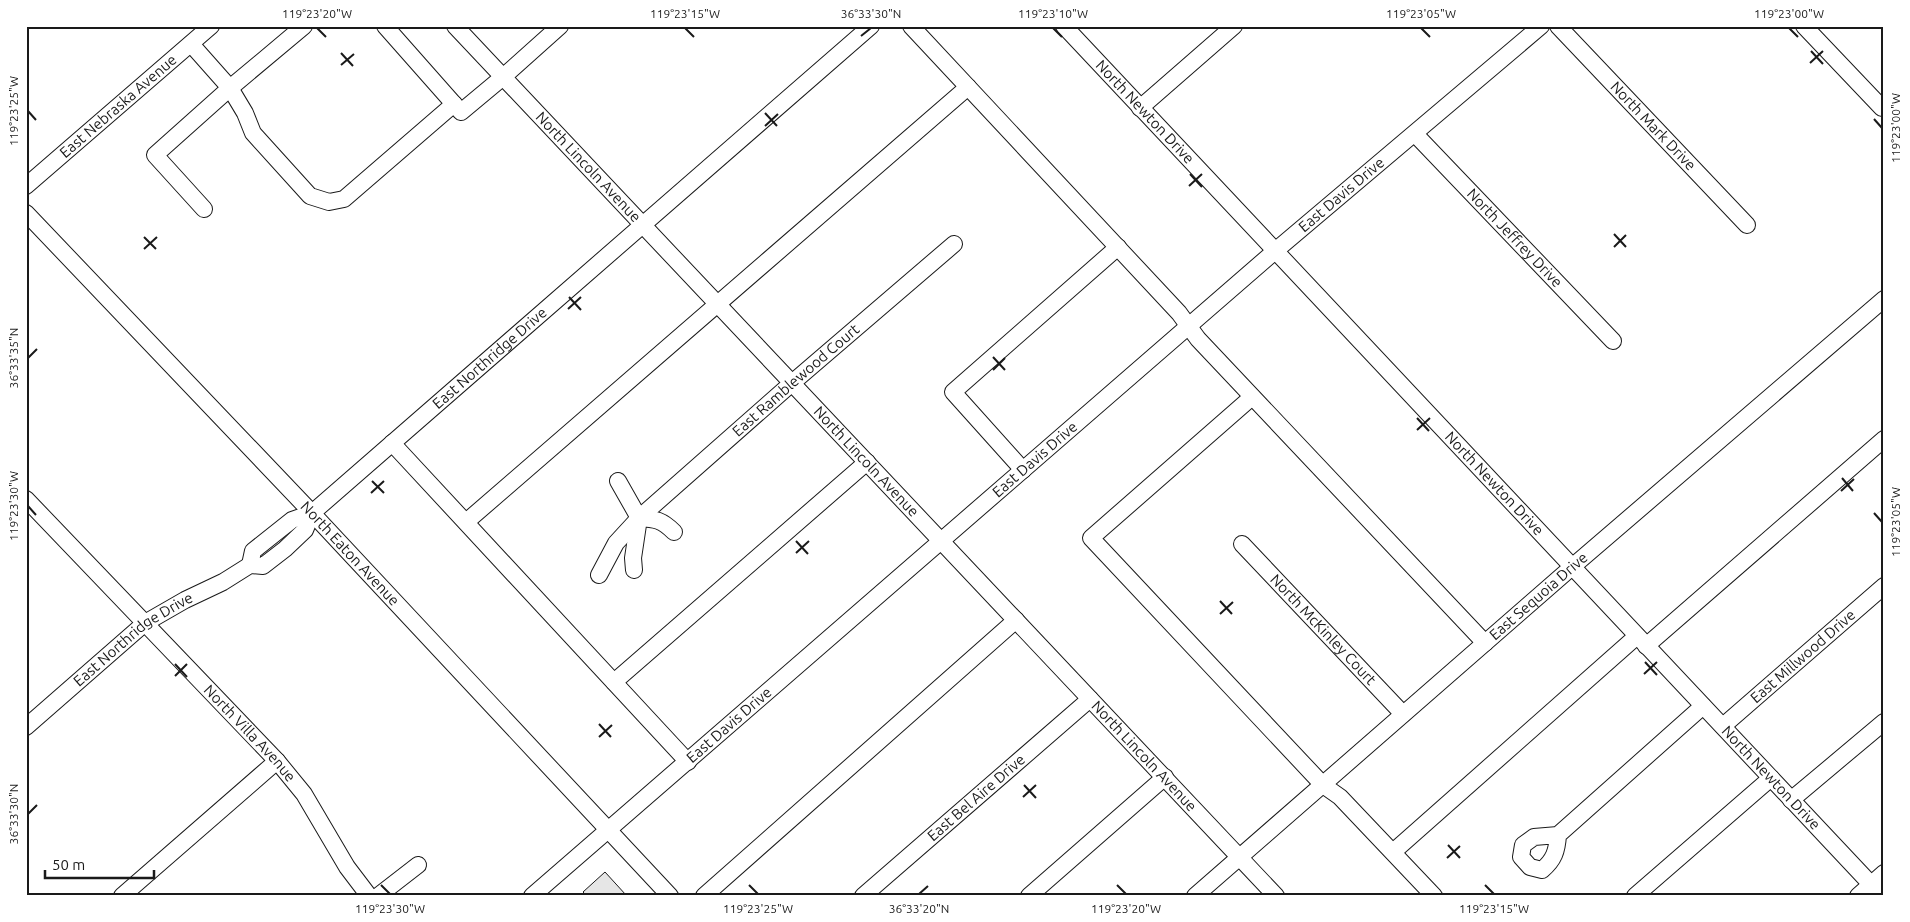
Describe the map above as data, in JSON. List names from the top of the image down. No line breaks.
{"streets":{"street":["East Nebraska Avenue","North Newton Drive","North Mark Drive","North Lincoln Avenue","East Davis Drive","North Jeffrey Drive","East Northridge Drive","East Ramblewood Court","North Eaton Avenue","East Sequoia Drive","North McKinley Court","East Millwood Drive","North Villa Avenue","East Bel Aire Drive"]},"crossings":[["North Newton Drive","East Davis Drive"],["North Newton Drive","East Sequoia Drive"],["North Newton Drive","East Millwood Drive"],["North Lincoln Avenue","East Davis Drive"],["North Lincoln Avenue","East Northridge Drive"],["North Lincoln Avenue","East Ramblewood Court"],["North Lincoln Avenue","East Sequoia Drive"],["North Lincoln Avenue","East Bel Aire Drive"],["East Davis Drive","North Jeffrey Drive"],["East Davis Drive","North Eaton Avenue"],["East Northridge Drive","North Eaton Avenue"],["East Northridge Drive","North Villa Avenue"],["East Sequoia Drive","North McKinley Court"]],"scale_bar":"50 m","coordinates":["119°23'20\"W","119°23'15\"W","36°33'30\"N","119°23'10\"W","119°23'05\"W","119°23'00\"W","119°23'25\"W","36°33'35\"N","119°23'30\"W","36°33'20\"N"]}
